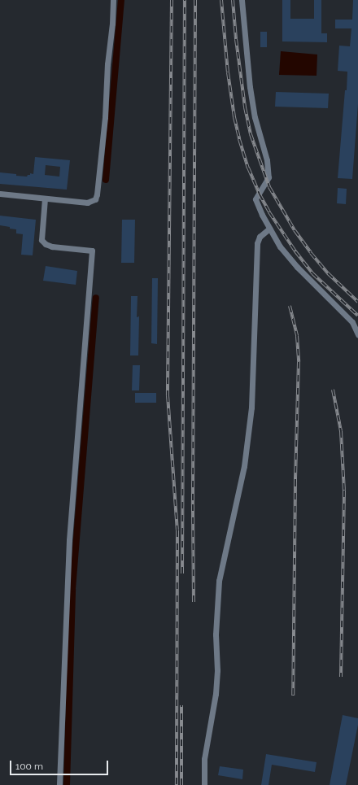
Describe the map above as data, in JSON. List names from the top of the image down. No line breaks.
{"scale_bar":"100 m"}
